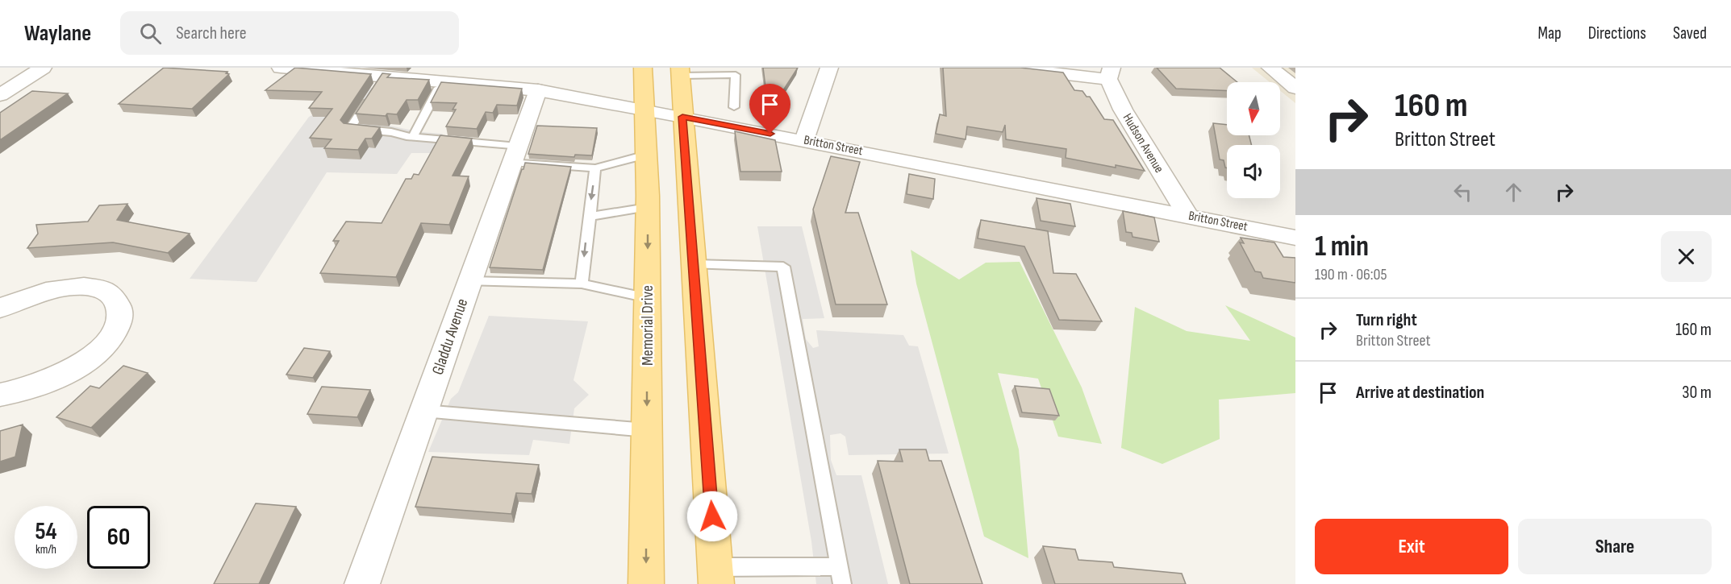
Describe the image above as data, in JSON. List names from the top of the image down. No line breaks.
{"streets":{"main road":["Memorial Drive"],"street":["Hudson Avenue","Britton Street","Gladdu Avenue"]},"crossings":[["Hudson Avenue","Britton Street"],["Britton Street","Memorial Drive"],["Britton Street","Gladdu Avenue"]],"north":"bottom","page":{"header":"Waylane","search":"Search here","nav":["Map","Directions","Saved"],"turn":["160 m","Britton Street"],"heading":["1 min","190 m · 06:05"],"list":[{"name":"Turn right","note":"Britton Street","value":"160 m"},{"name":"Arrive at destination","value":"30 m"}],"speed":"54 km/h","limit":"60","buttons":["Exit","Share"]}}
